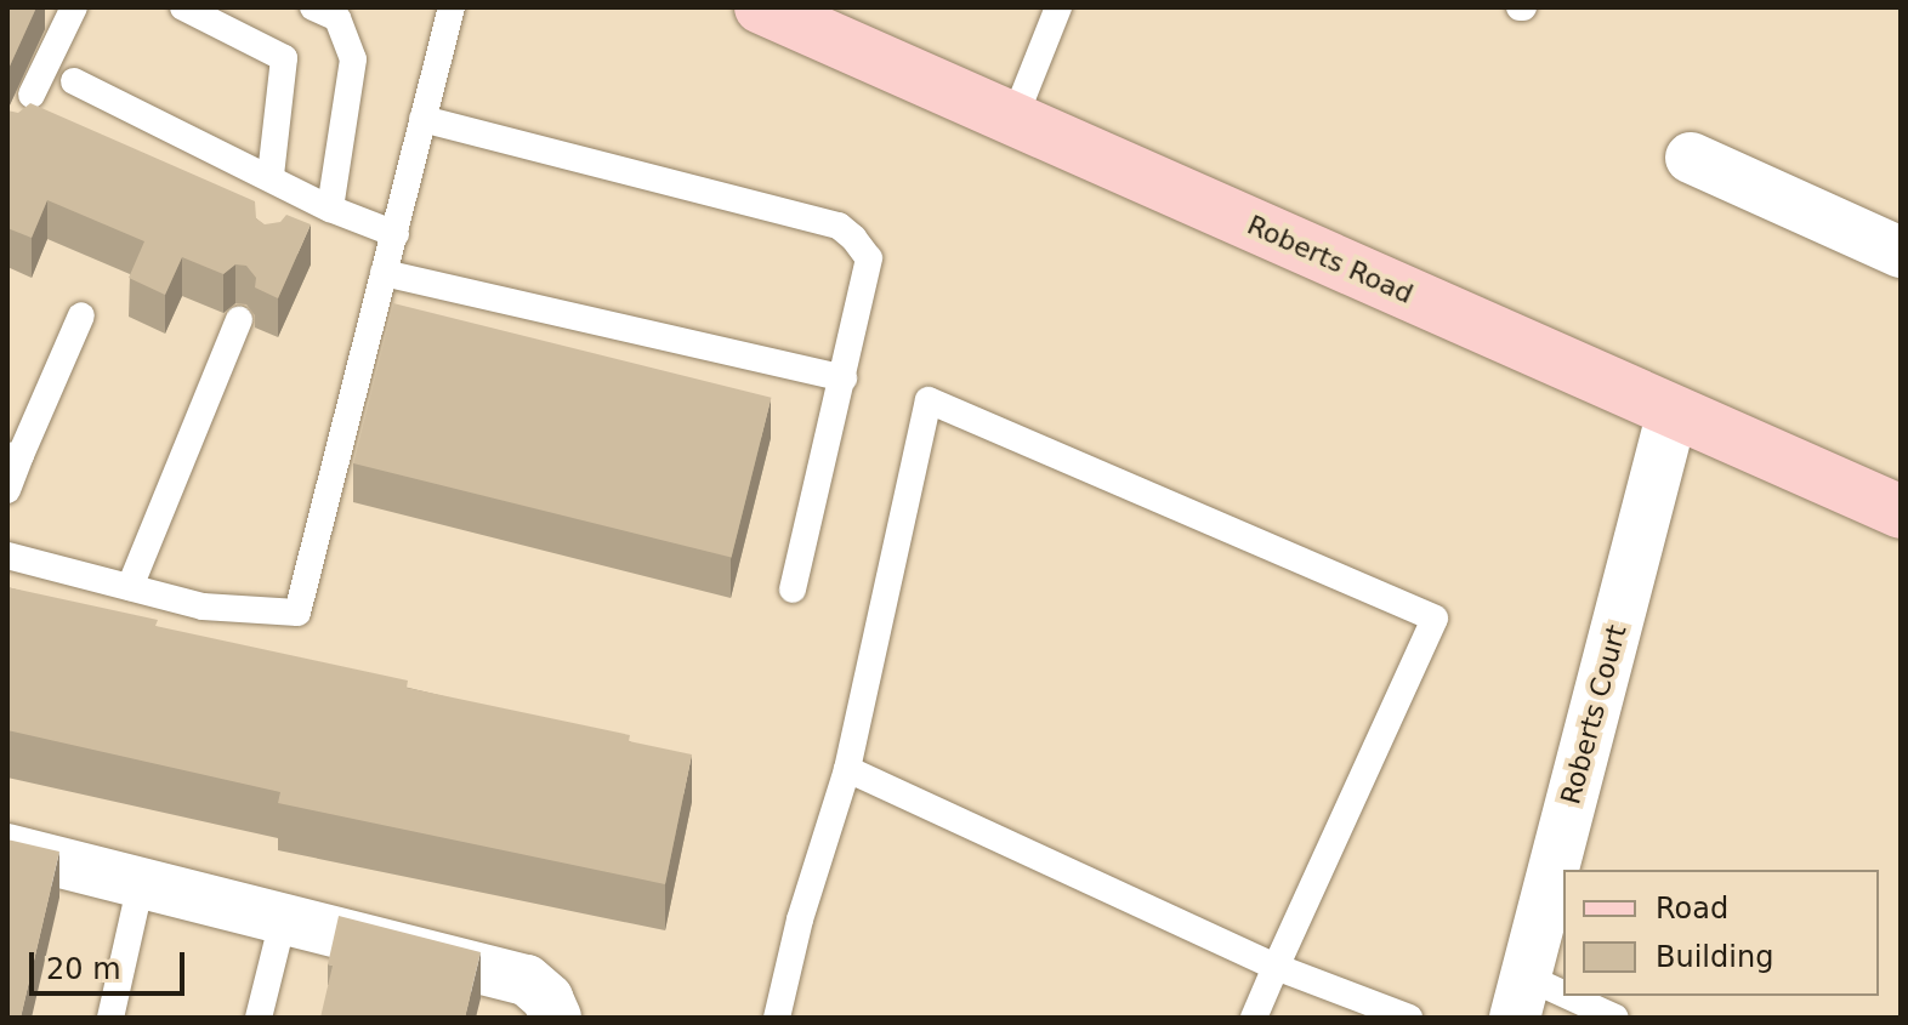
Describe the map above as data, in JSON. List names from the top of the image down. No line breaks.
{"streets":{"main road":["Roberts Road"],"street":["Roberts Court"]},"crossings":[["Roberts Road","Roberts Court"]],"legend":["Road","Building"],"scale_bar":"20 m"}
